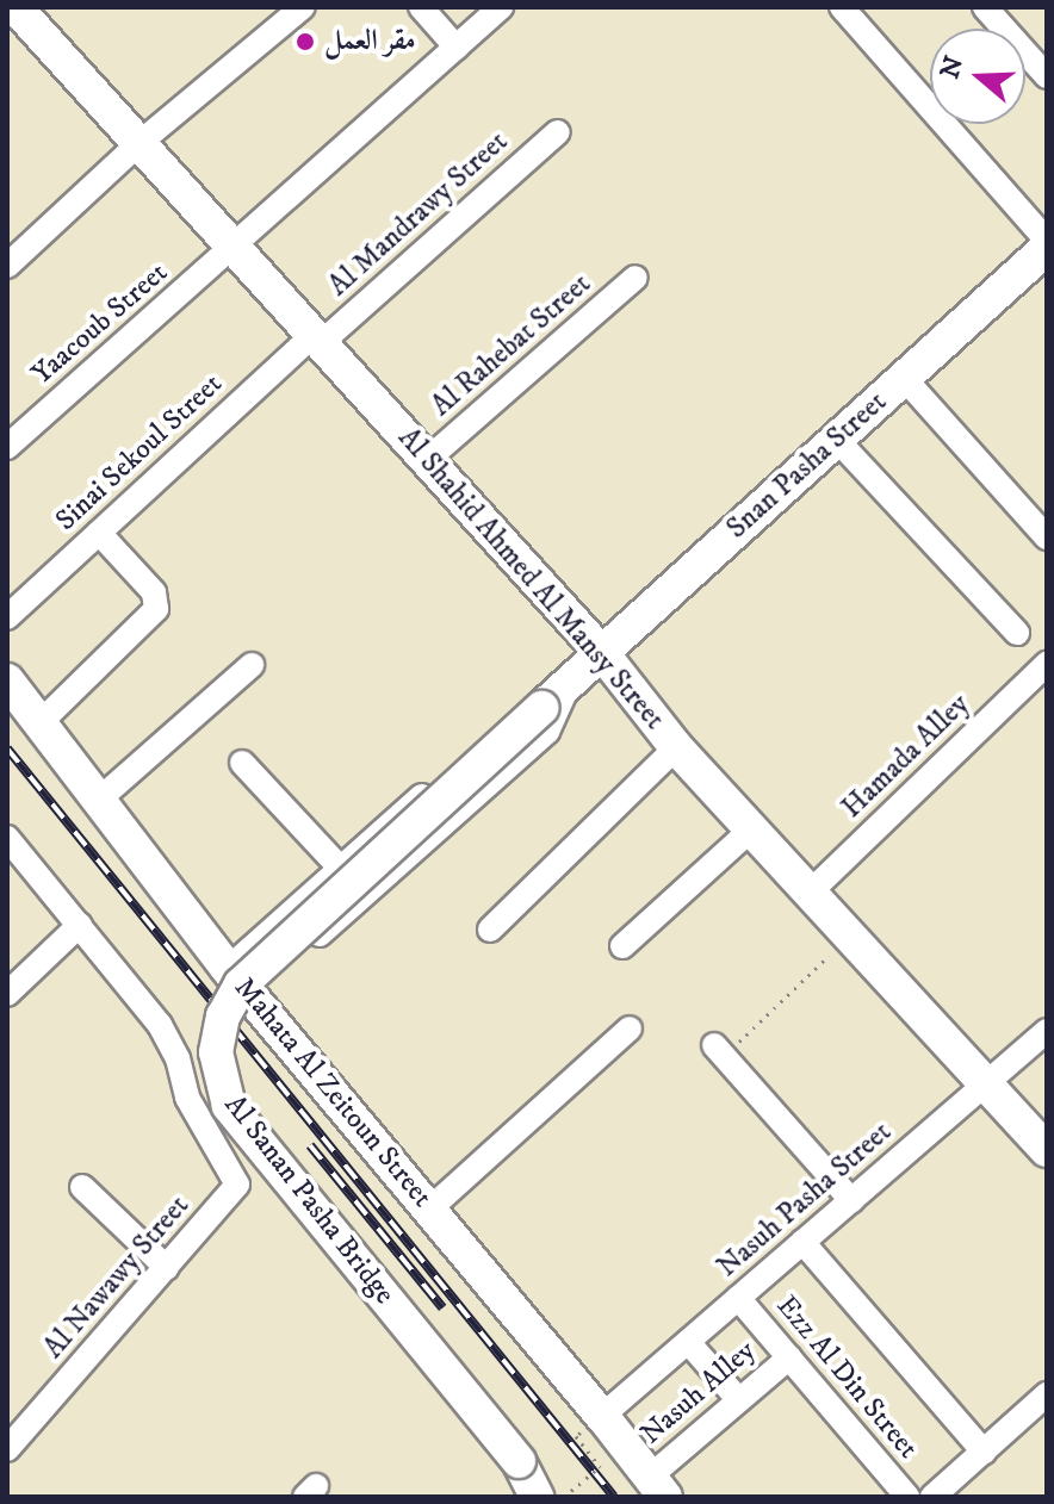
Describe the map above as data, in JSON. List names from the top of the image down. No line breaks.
{"streets":{"street":["Al Mandrawy Street","Yaacoub Street","Al Rahebat Street","Sinai Sekoul Street","Snan Pasha Street","Al Shahid Ahmed Al Mansy Street","Hamada Alley","Mahata Al Zeitoun Street","Al Sanan Pasha Bridge","Nasuh Pasha Street","Al Nawawy Street","Ezz Al Din Street","Nasuh Alley"]},"crossings":[["Al Mandrawy Street","Sinai Sekoul Street"],["Al Mandrawy Street","Al Shahid Ahmed Al Mansy Street"],["Yaacoub Street","Al Shahid Ahmed Al Mansy Street"],["Al Rahebat Street","Al Shahid Ahmed Al Mansy Street"],["Sinai Sekoul Street","Al Shahid Ahmed Al Mansy Street"],["Snan Pasha Street","Al Shahid Ahmed Al Mansy Street"],["Snan Pasha Street","Mahata Al Zeitoun Street"],["Snan Pasha Street","Al Sanan Pasha Bridge"],["Al Shahid Ahmed Al Mansy Street","Hamada Alley"],["Al Shahid Ahmed Al Mansy Street","Nasuh Pasha Street"],["Mahata Al Zeitoun Street","Nasuh Pasha Street"],["Mahata Al Zeitoun Street","Nasuh Alley"],["Nasuh Pasha Street","Ezz Al Din Street"],["Ezz Al Din Street","Nasuh Alley"]],"places":["مقر العمل"],"north":"left"}
